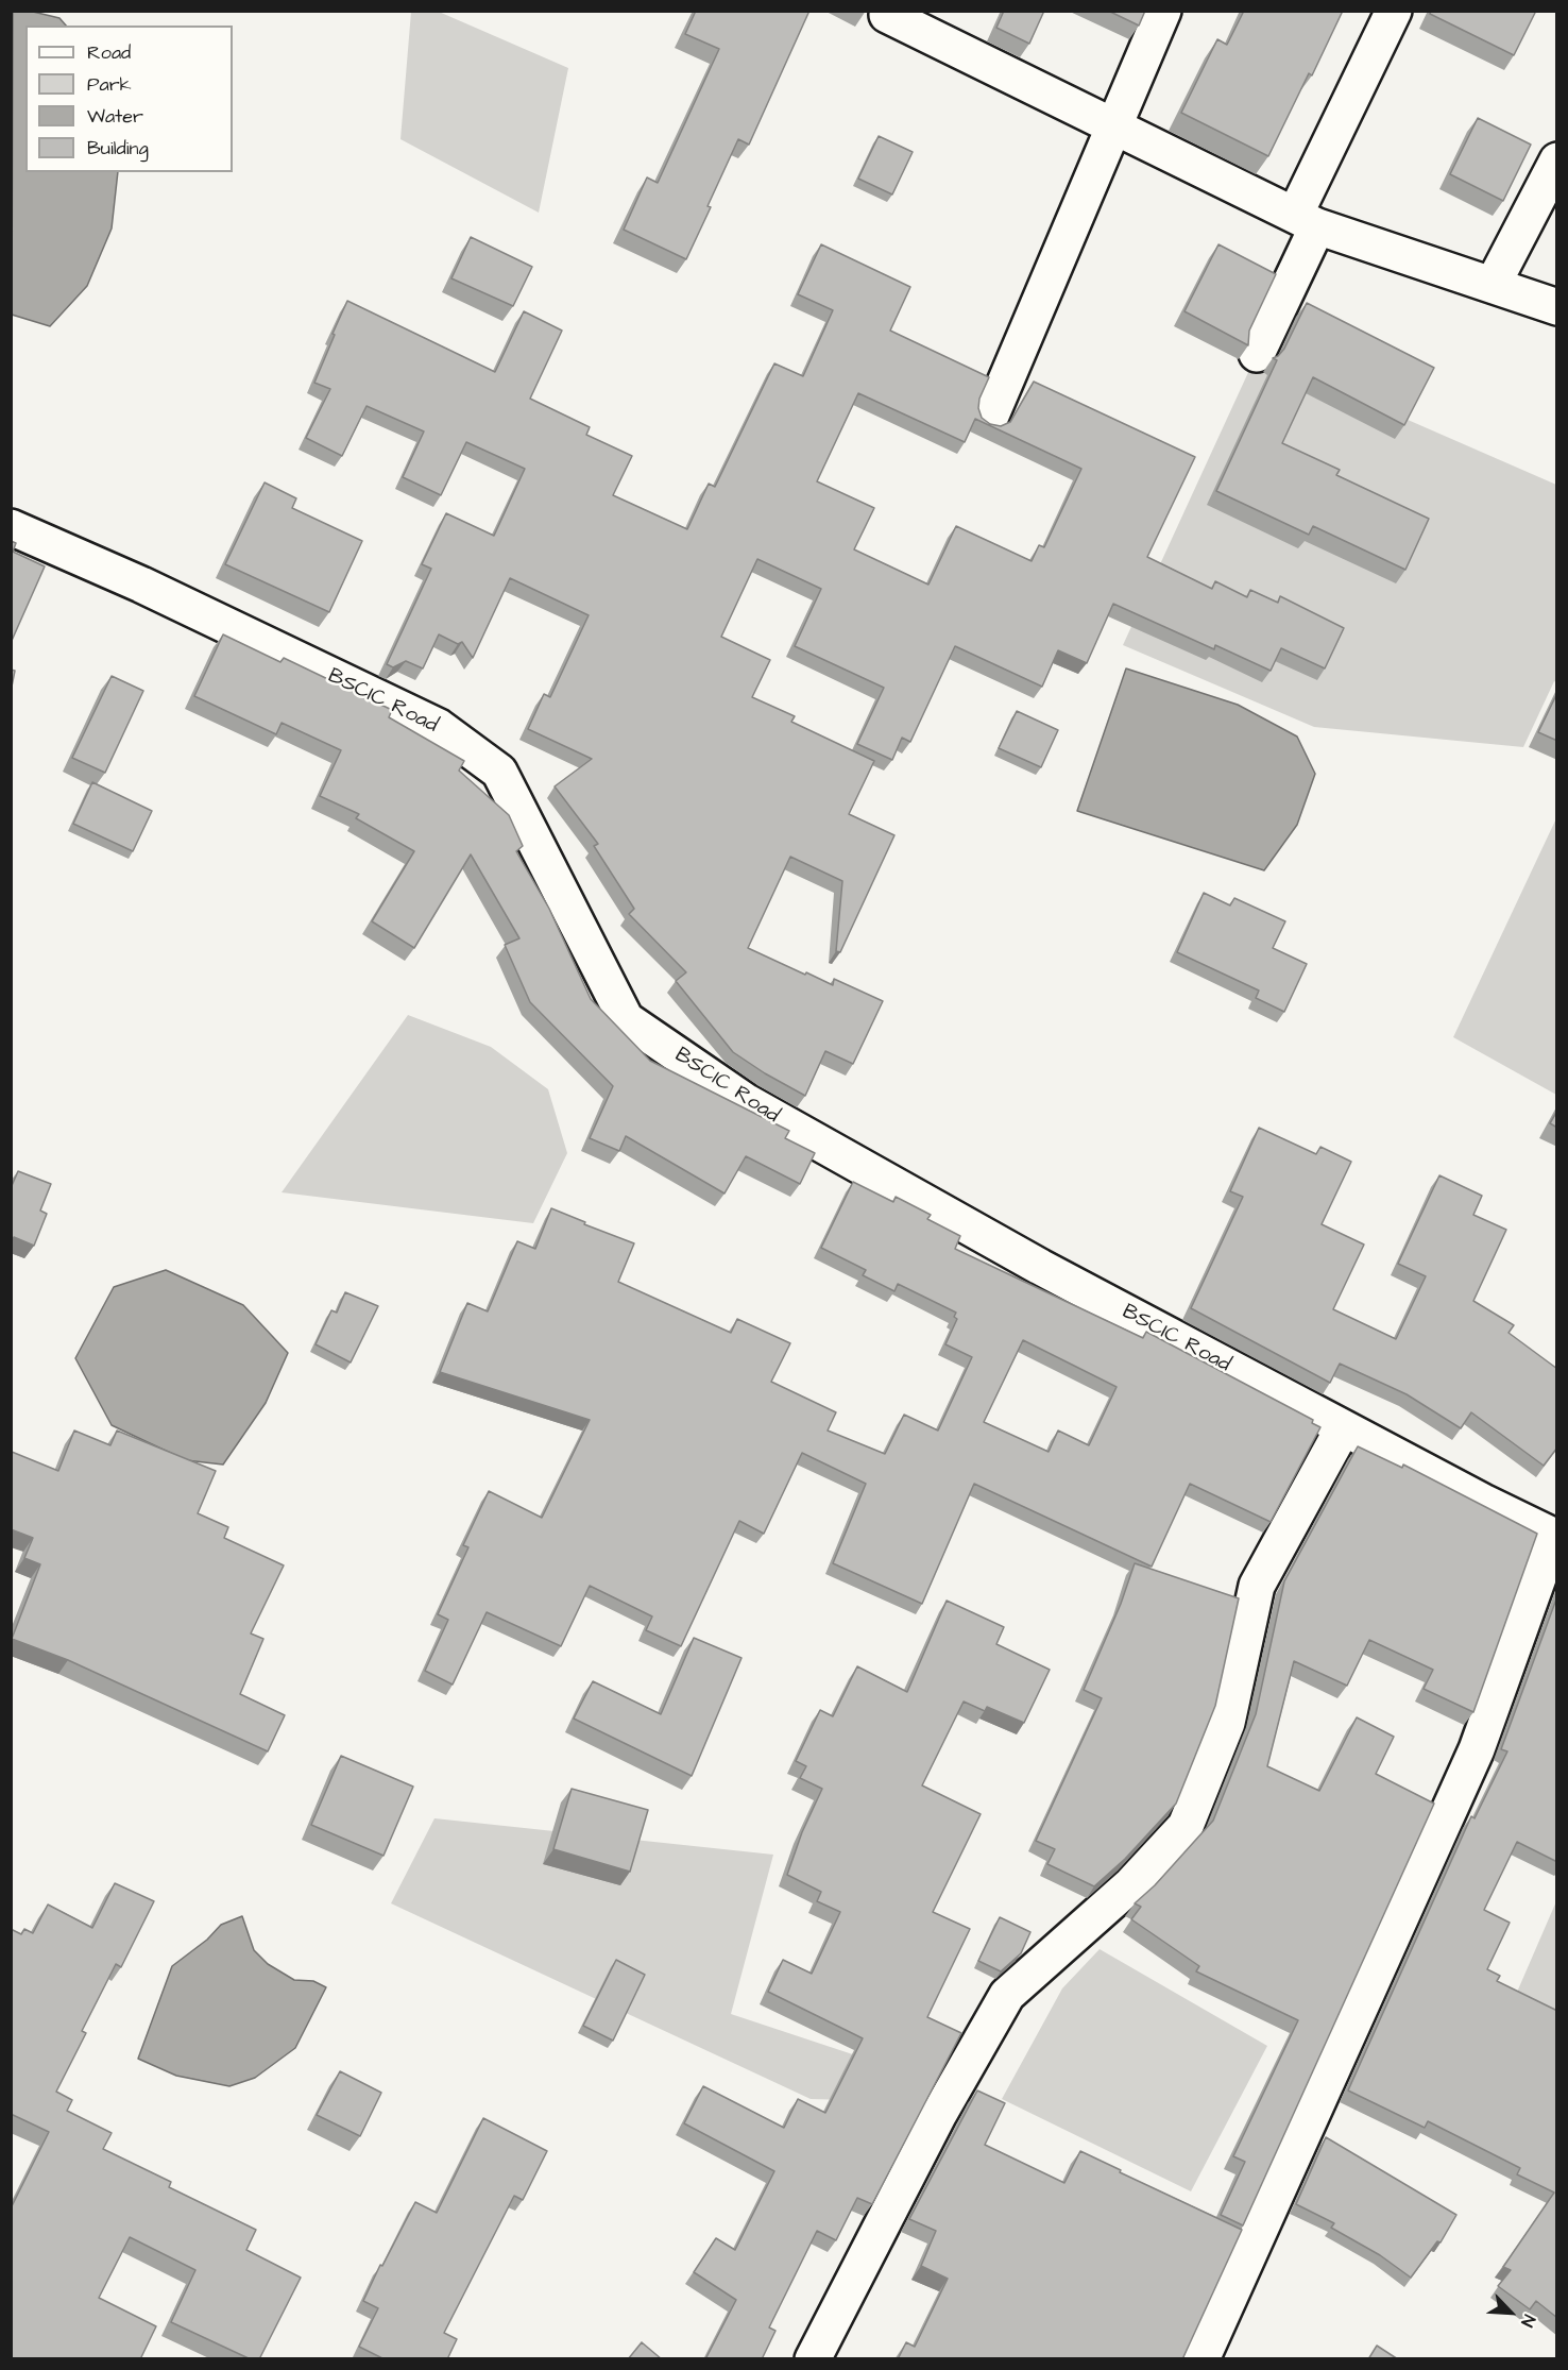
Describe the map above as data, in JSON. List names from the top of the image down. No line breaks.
{"streets":{"street":["BSCIC Road"]},"legend":["Road","Park","Water","Building"],"north":"bottom right"}
